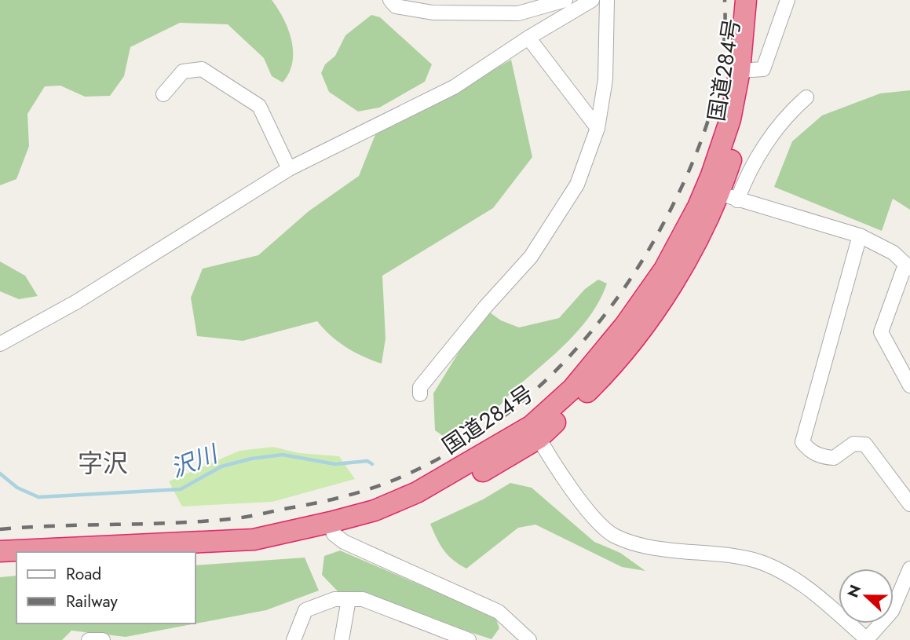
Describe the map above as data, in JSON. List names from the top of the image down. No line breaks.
{"streets":{"highway":["国道284号"]},"districts":["字沢"],"water":["沢川"],"legend":["Road","Railway"],"north":"left"}
